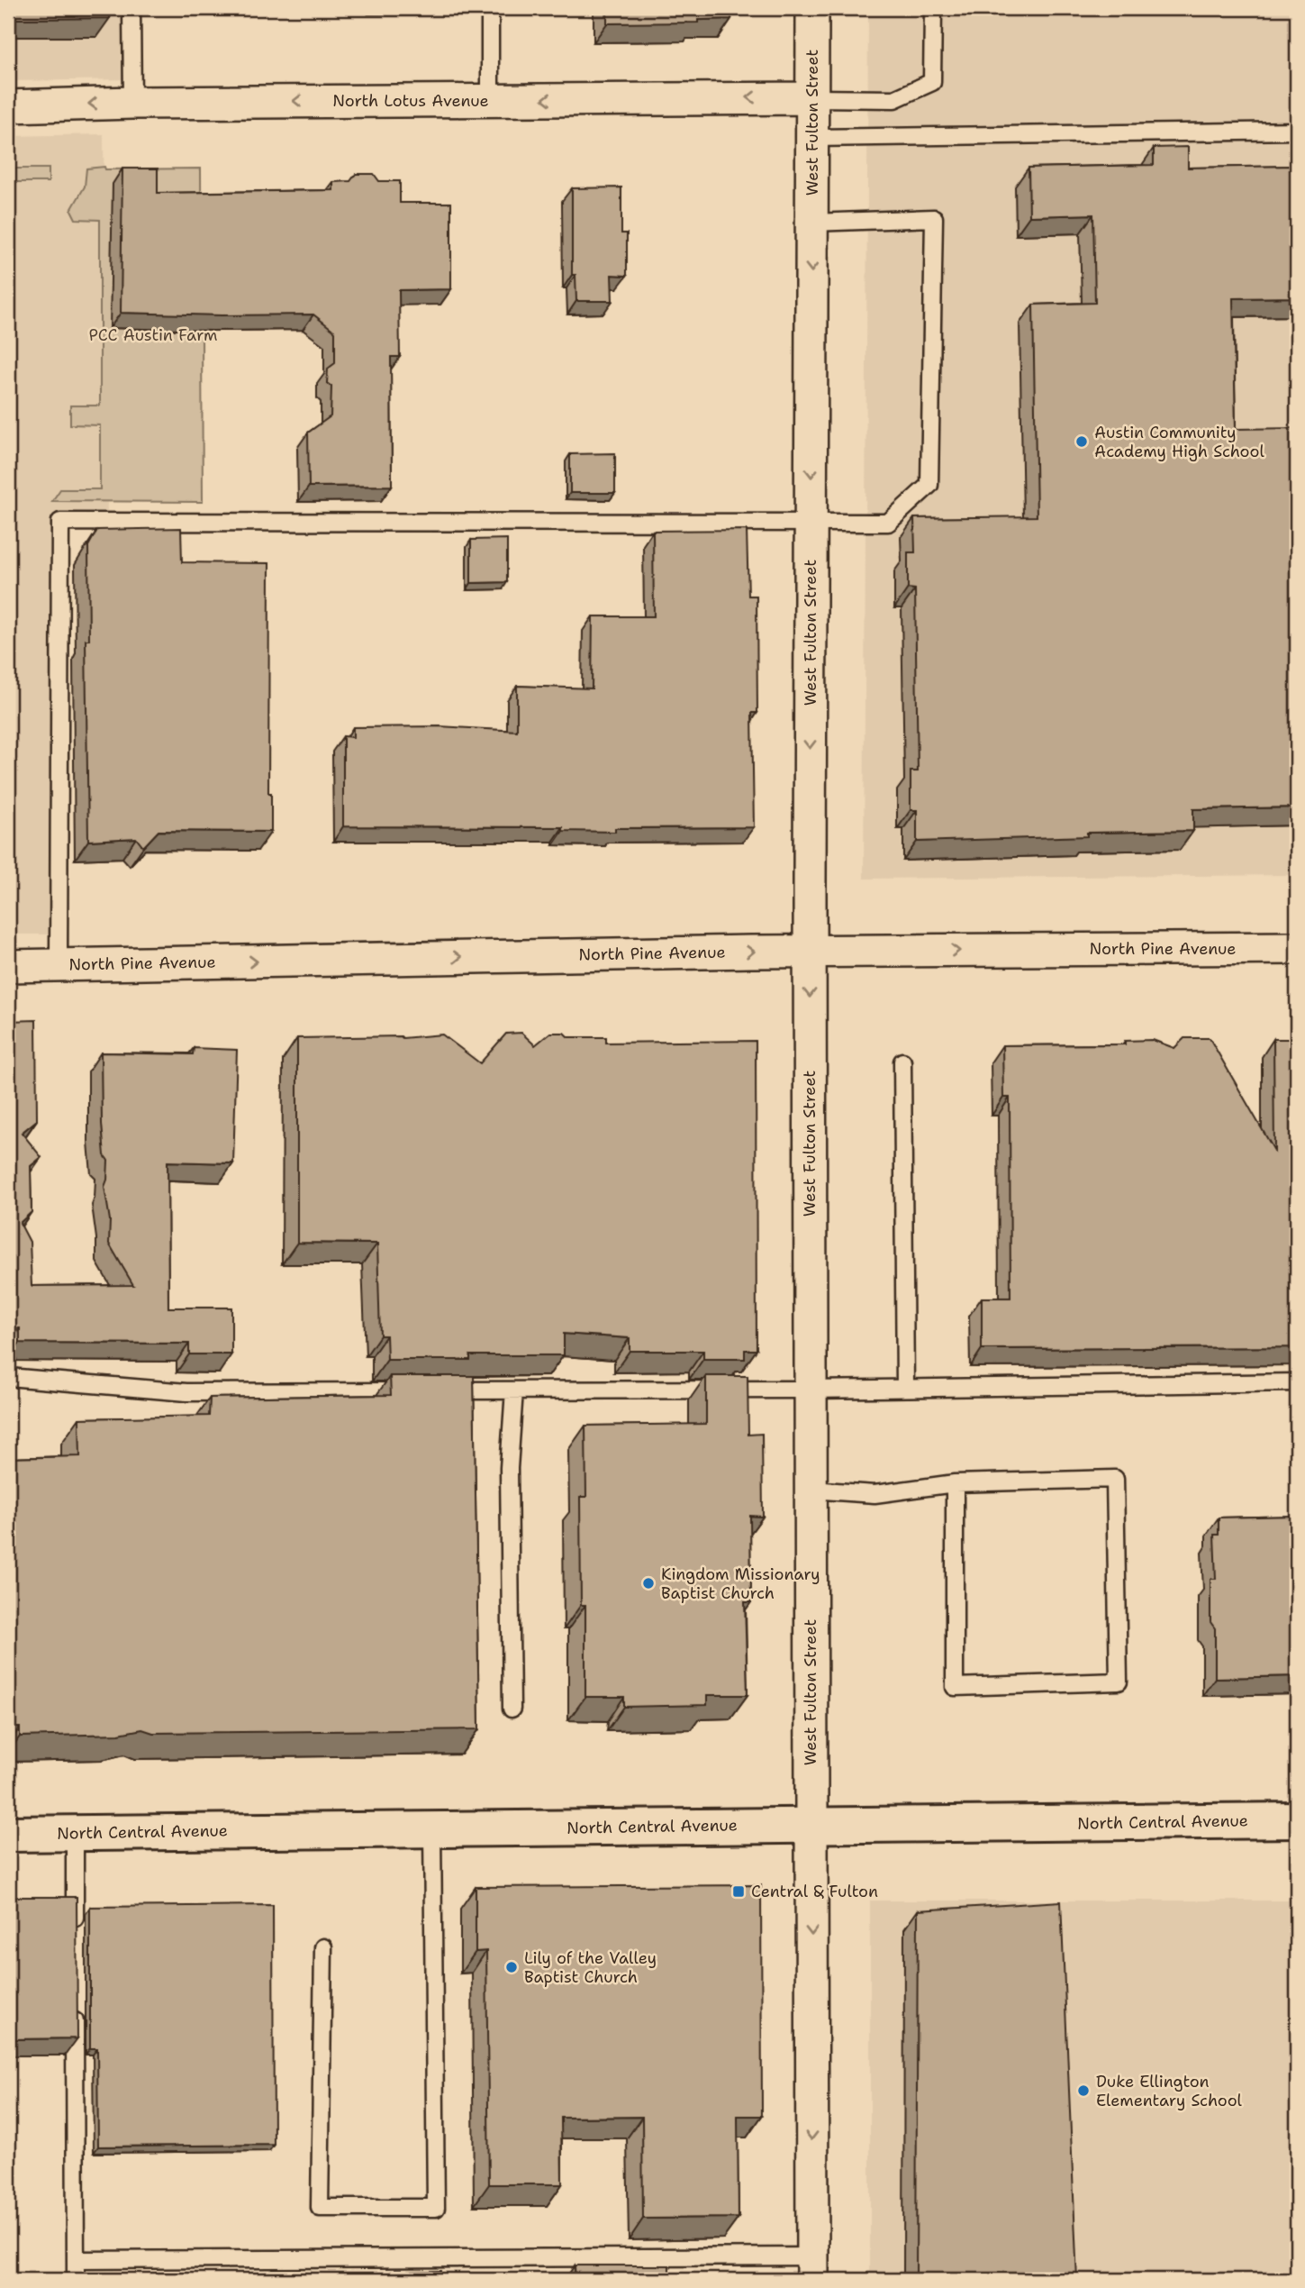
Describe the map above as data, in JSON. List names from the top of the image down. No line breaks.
{"streets":{"street":["North Lotus Avenue","West Fulton Street","North Pine Avenue","North Central Avenue"]},"crossings":[["North Lotus Avenue","West Fulton Street"],["West Fulton Street","North Pine Avenue"],["West Fulton Street","North Central Avenue"]],"one_way":["North Lotus Avenue","West Fulton Street","North Pine Avenue"],"parks":["PCC Austin Farm"],"places":{"other":["Austin Community Academy High School","Kingdom Missionary Baptist Church","Lily of the Valley Baptist Church","Duke Ellington Elementary School"],"transit":["Central & Fulton"]}}
